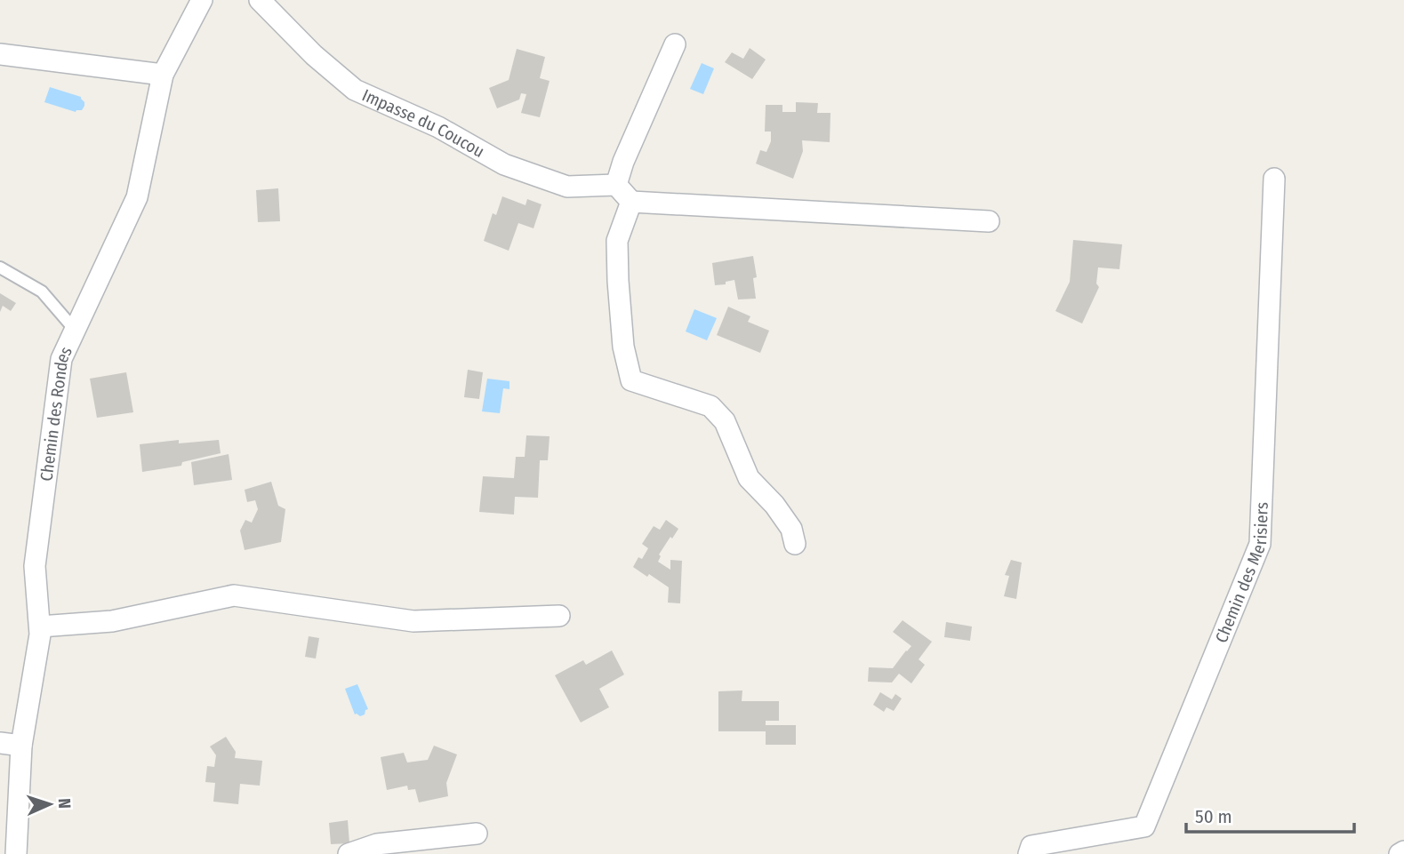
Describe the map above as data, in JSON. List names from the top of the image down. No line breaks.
{"streets":{"street":["Impasse du Coucou","Chemin des Rondes","Chemin des Merisiers"]},"scale_bar":"50 m","north":"right"}
